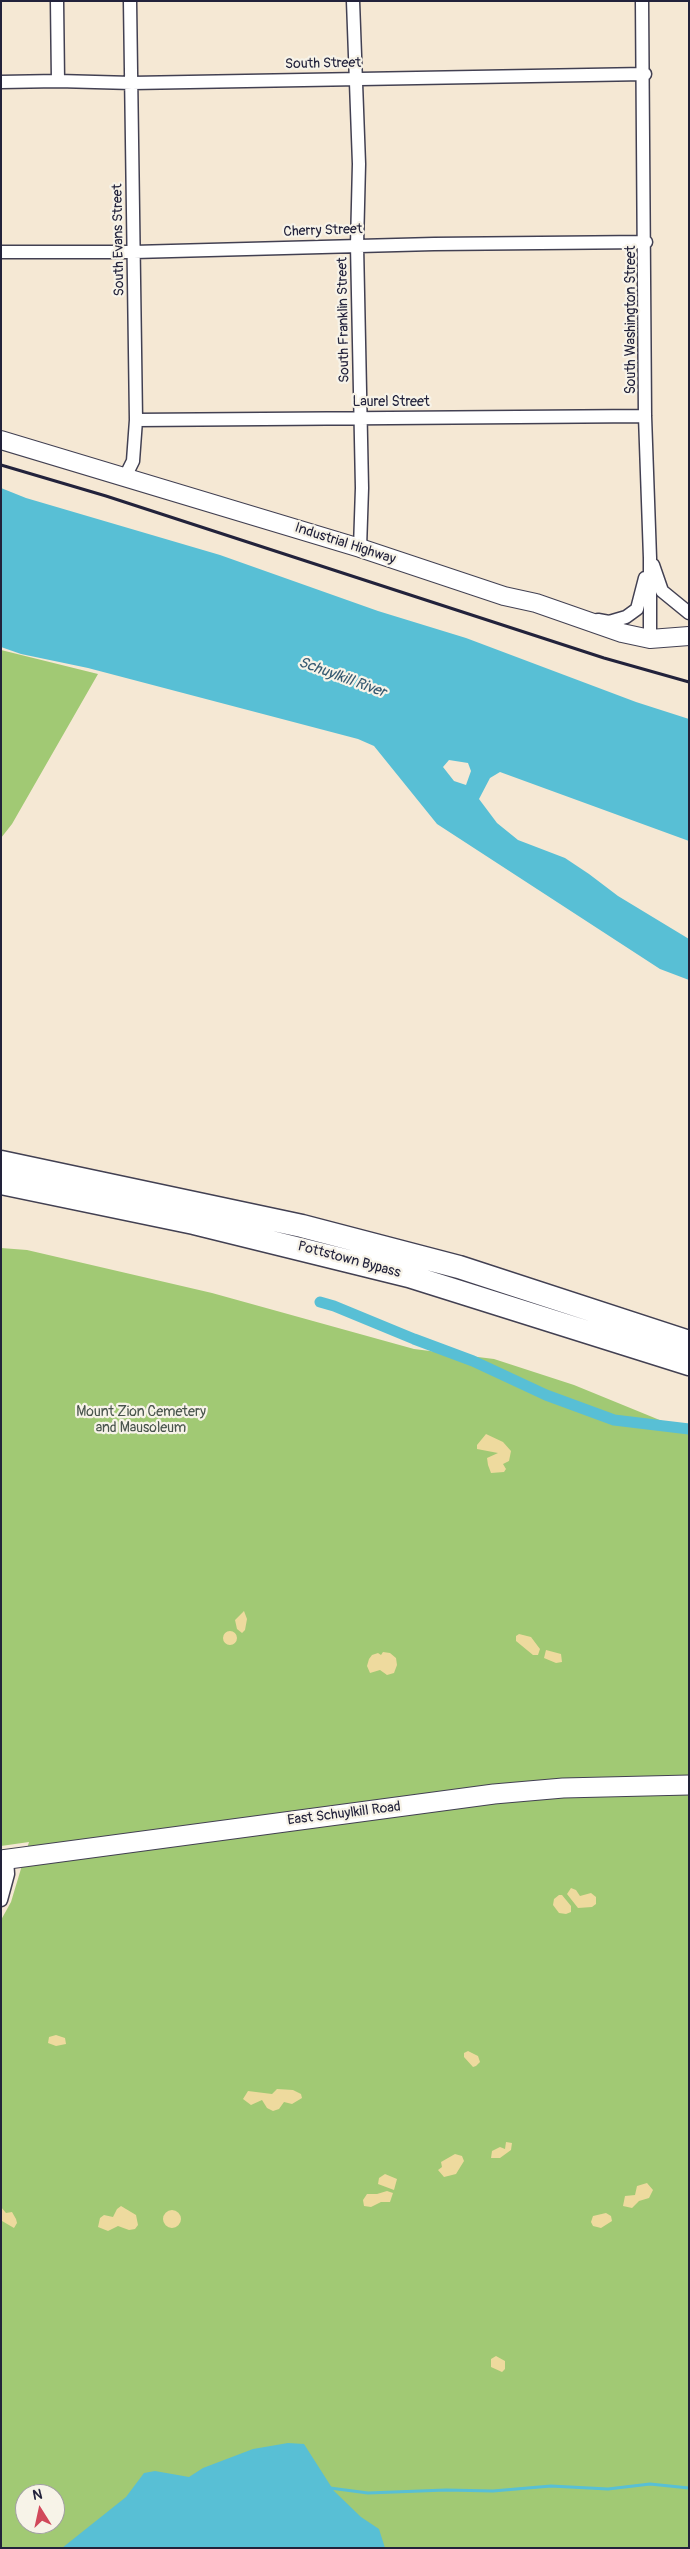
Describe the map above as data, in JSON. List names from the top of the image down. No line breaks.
{"streets":{"highway":["Pottstown Bypass"],"main road":["East Schuylkill Road"],"street":["South Street","Cherry Street","South Evans Street","South Franklin Street","South Washington Street","Laurel Street","Industrial Highway"]},"crossings":[["South Street","South Evans Street"],["South Street","South Franklin Street"],["South Street","South Washington Street"],["Cherry Street","South Evans Street"],["Cherry Street","South Franklin Street"],["Cherry Street","South Washington Street"],["South Evans Street","Laurel Street"],["South Evans Street","Industrial Highway"],["South Franklin Street","Laurel Street"],["South Franklin Street","Industrial Highway"],["South Washington Street","Laurel Street"],["South Washington Street","Industrial Highway"]],"water":["Schuylkill River"],"parks":["Mount Zion Cemetery and Mausoleum"],"north":"top"}
